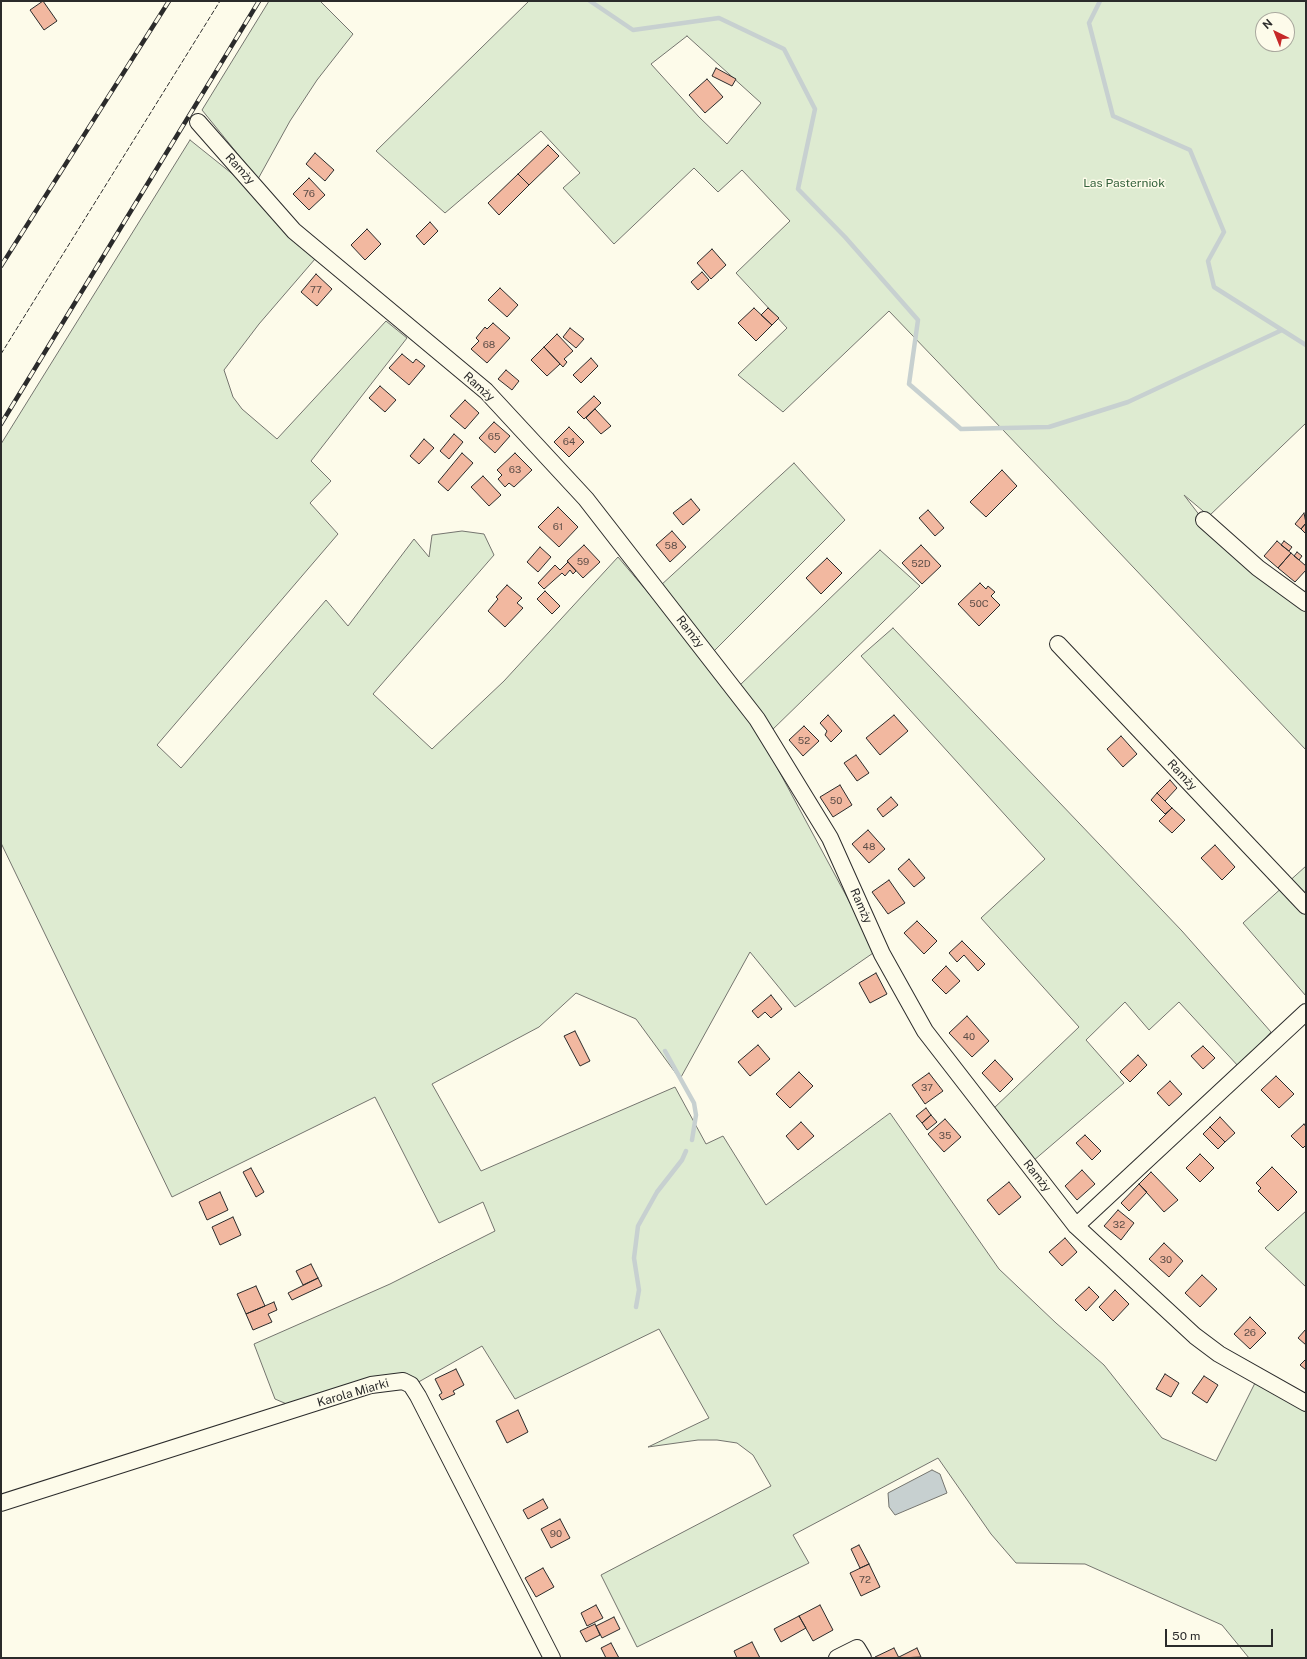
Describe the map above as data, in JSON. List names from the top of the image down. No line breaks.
{"streets":{"street":["Ramży","Karola Miarki"]},"parks":["Las Pasterniok"],"house_numbers":["76","77","68","65","64","63","61","58","59","52D","50C","52","50","48","40","37","35","32","30","26","90","72"],"scale_bar":"50 m","north":"top left"}
